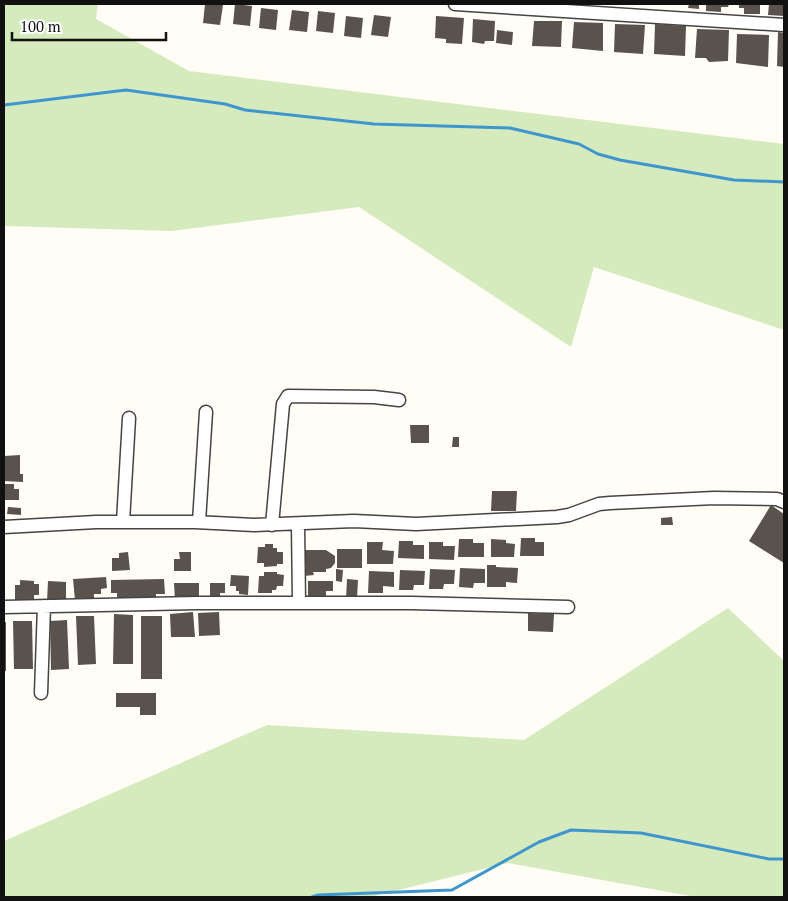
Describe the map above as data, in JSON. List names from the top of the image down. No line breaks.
{"scale_bar":"100 m"}
